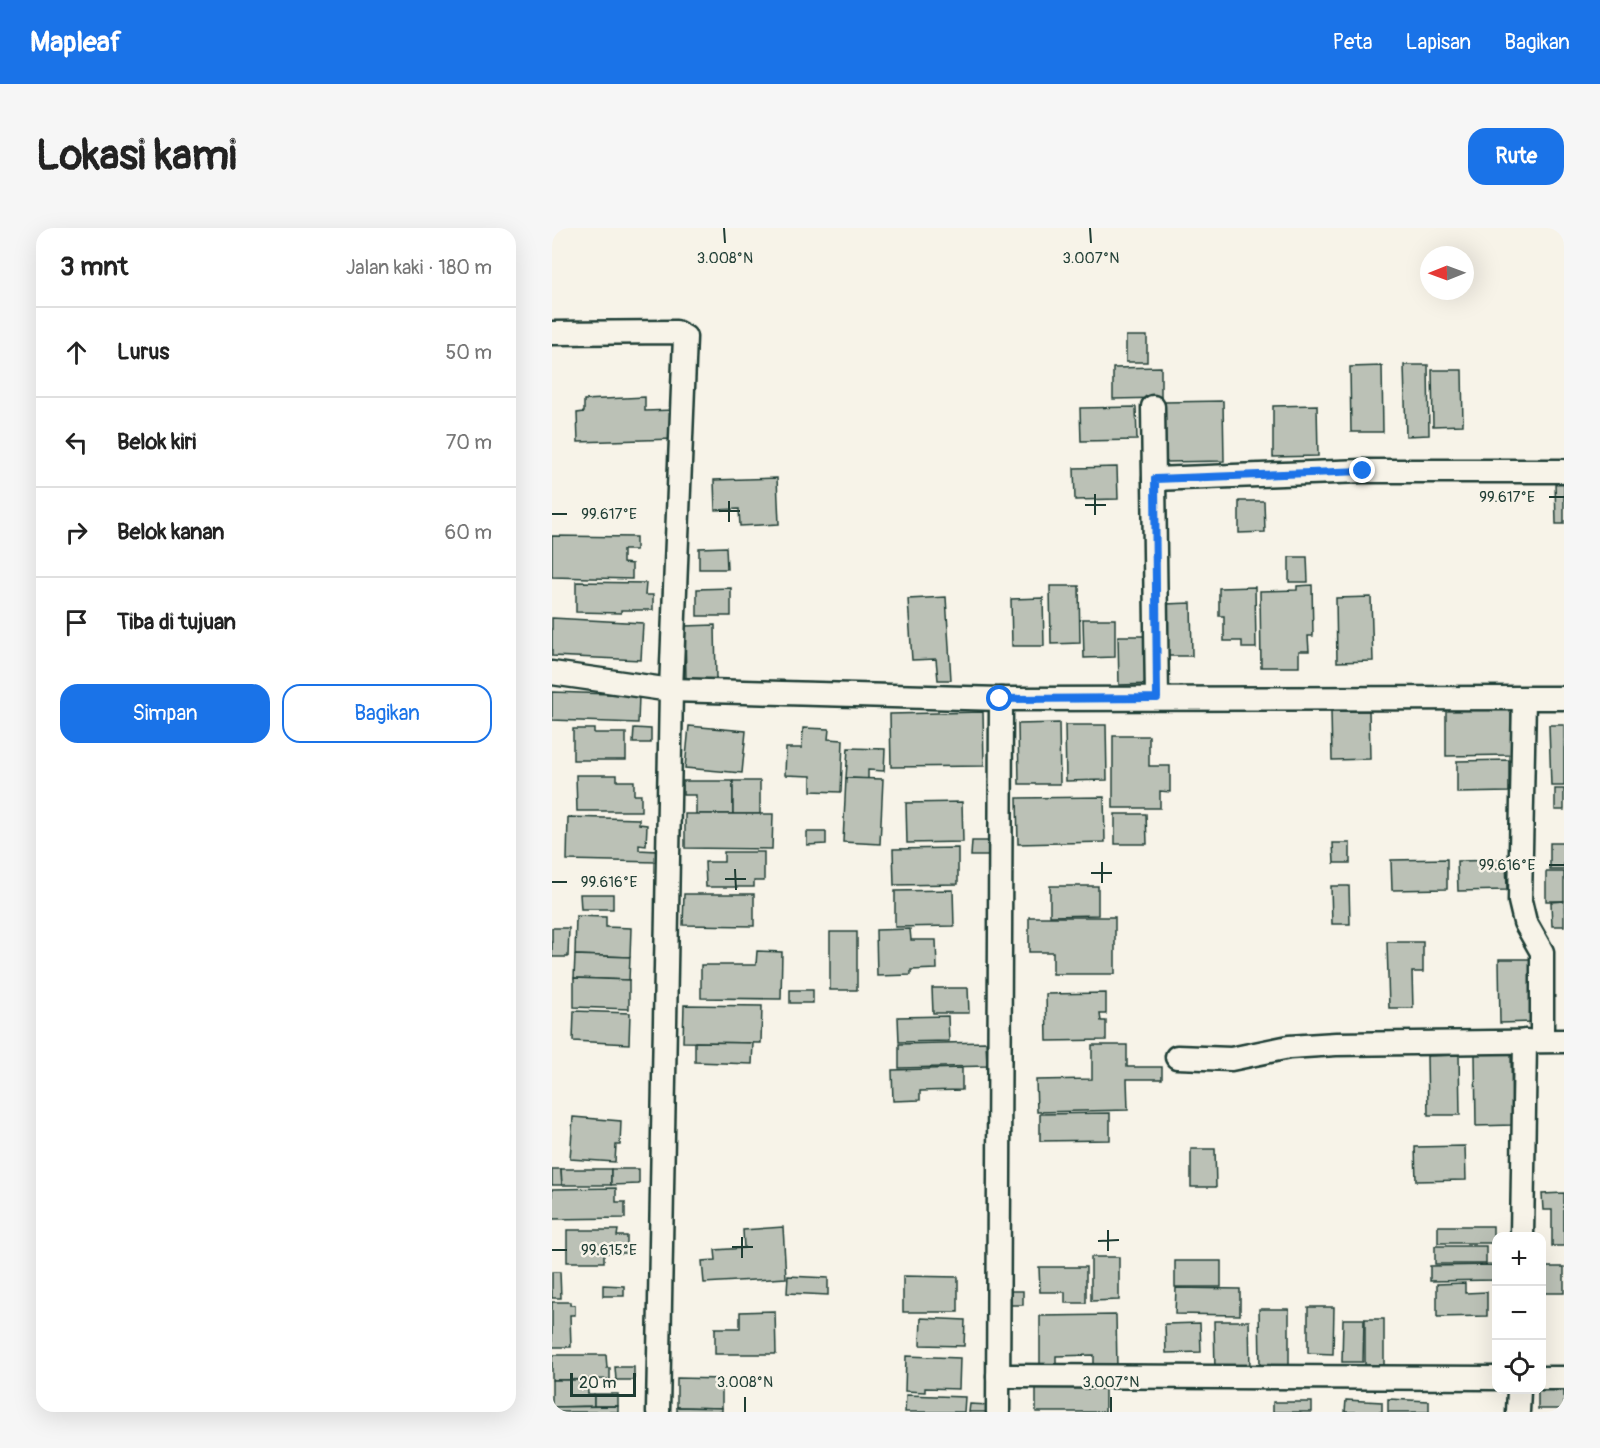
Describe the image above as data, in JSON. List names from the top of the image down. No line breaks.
{"scale_bar":"20 m","north":"left","page":{"header":"Mapleaf","nav":["Peta","Lapisan","Bagikan"],"buttons":["Rute",["Simpan","Bagikan"]],"title":"Lokasi kami","heading":["3 mnt","Jalan kaki · 180 m"],"list":[["Lurus","50 m"],["Belok kiri","70 m"],["Belok kanan","60 m"],"Tiba di tujuan"],"map_buttons":["+","−"],"scale":"20 m"},"coordinates":["3.008°N","3.007°N","99.617°E","99.616°E","99.615°E"]}
